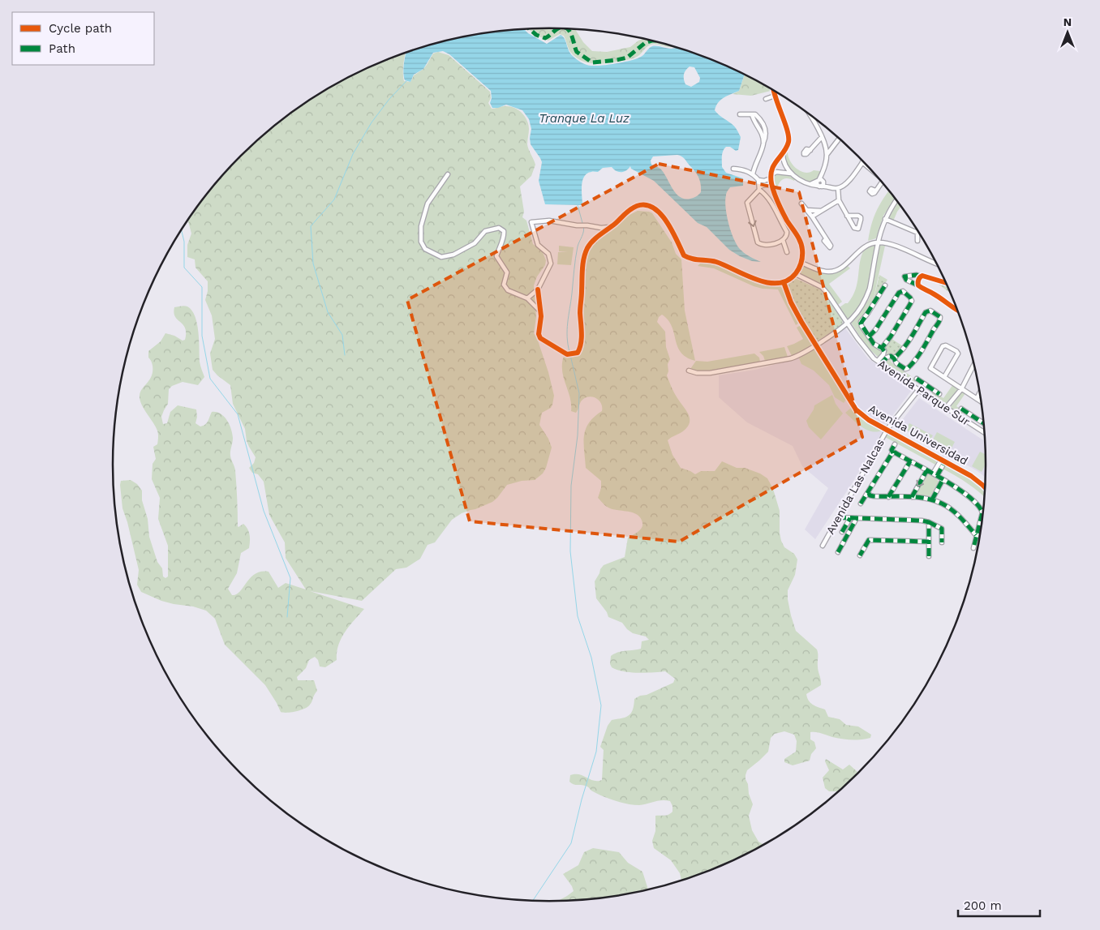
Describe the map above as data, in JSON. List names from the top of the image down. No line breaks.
{"streets":{"street":["Avenida Parque Sur","Avenida Universidad","Avenida Las Nalcas"]},"crossings":[["Avenida Parque Sur","Avenida Las Nalcas"],["Avenida Universidad","Avenida Las Nalcas"]],"water":["Tranque La Luz"],"legend":["Cycle path","Path"],"scale_bar":"200 m","north":"top"}
